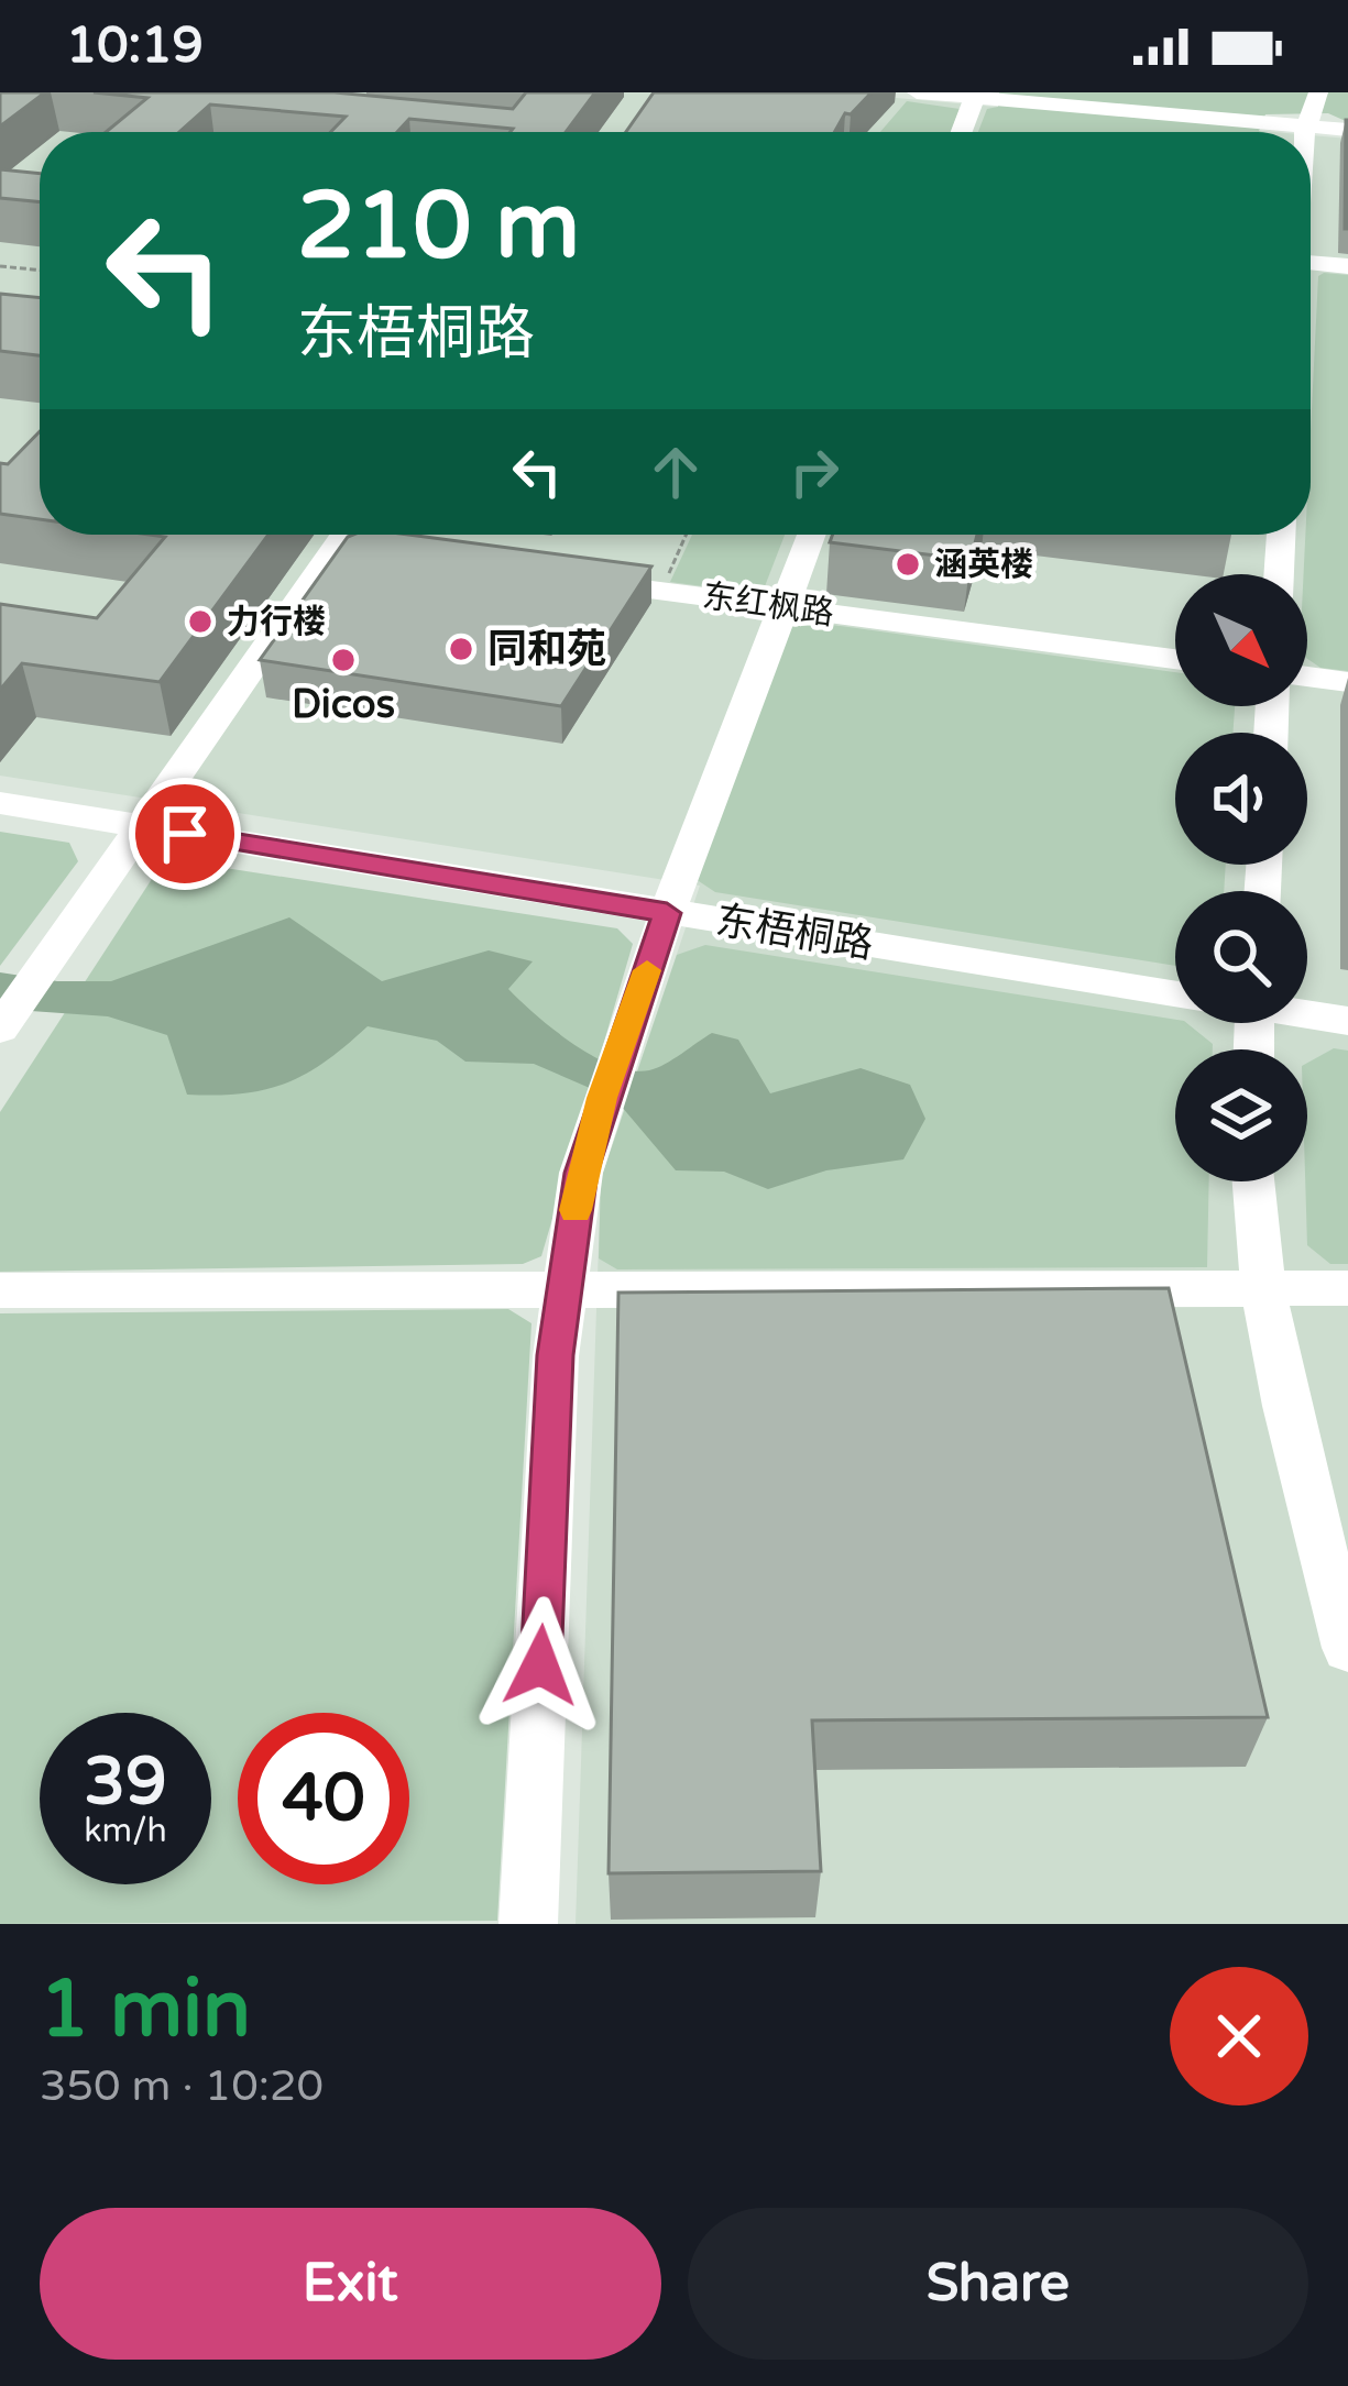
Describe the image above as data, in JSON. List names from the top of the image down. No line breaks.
{"streets":{"street":["东红枫路","东梧桐路"]},"places":["涵英楼","力行楼","同和苑","Dicos"],"north":"bottom right","page":{"status":"10:19","turn":["210 m","东梧桐路"],"speed":"39 km/h","limit":"40","heading":["1 min","350 m · 10:20"],"buttons":["Exit","Share"]}}
